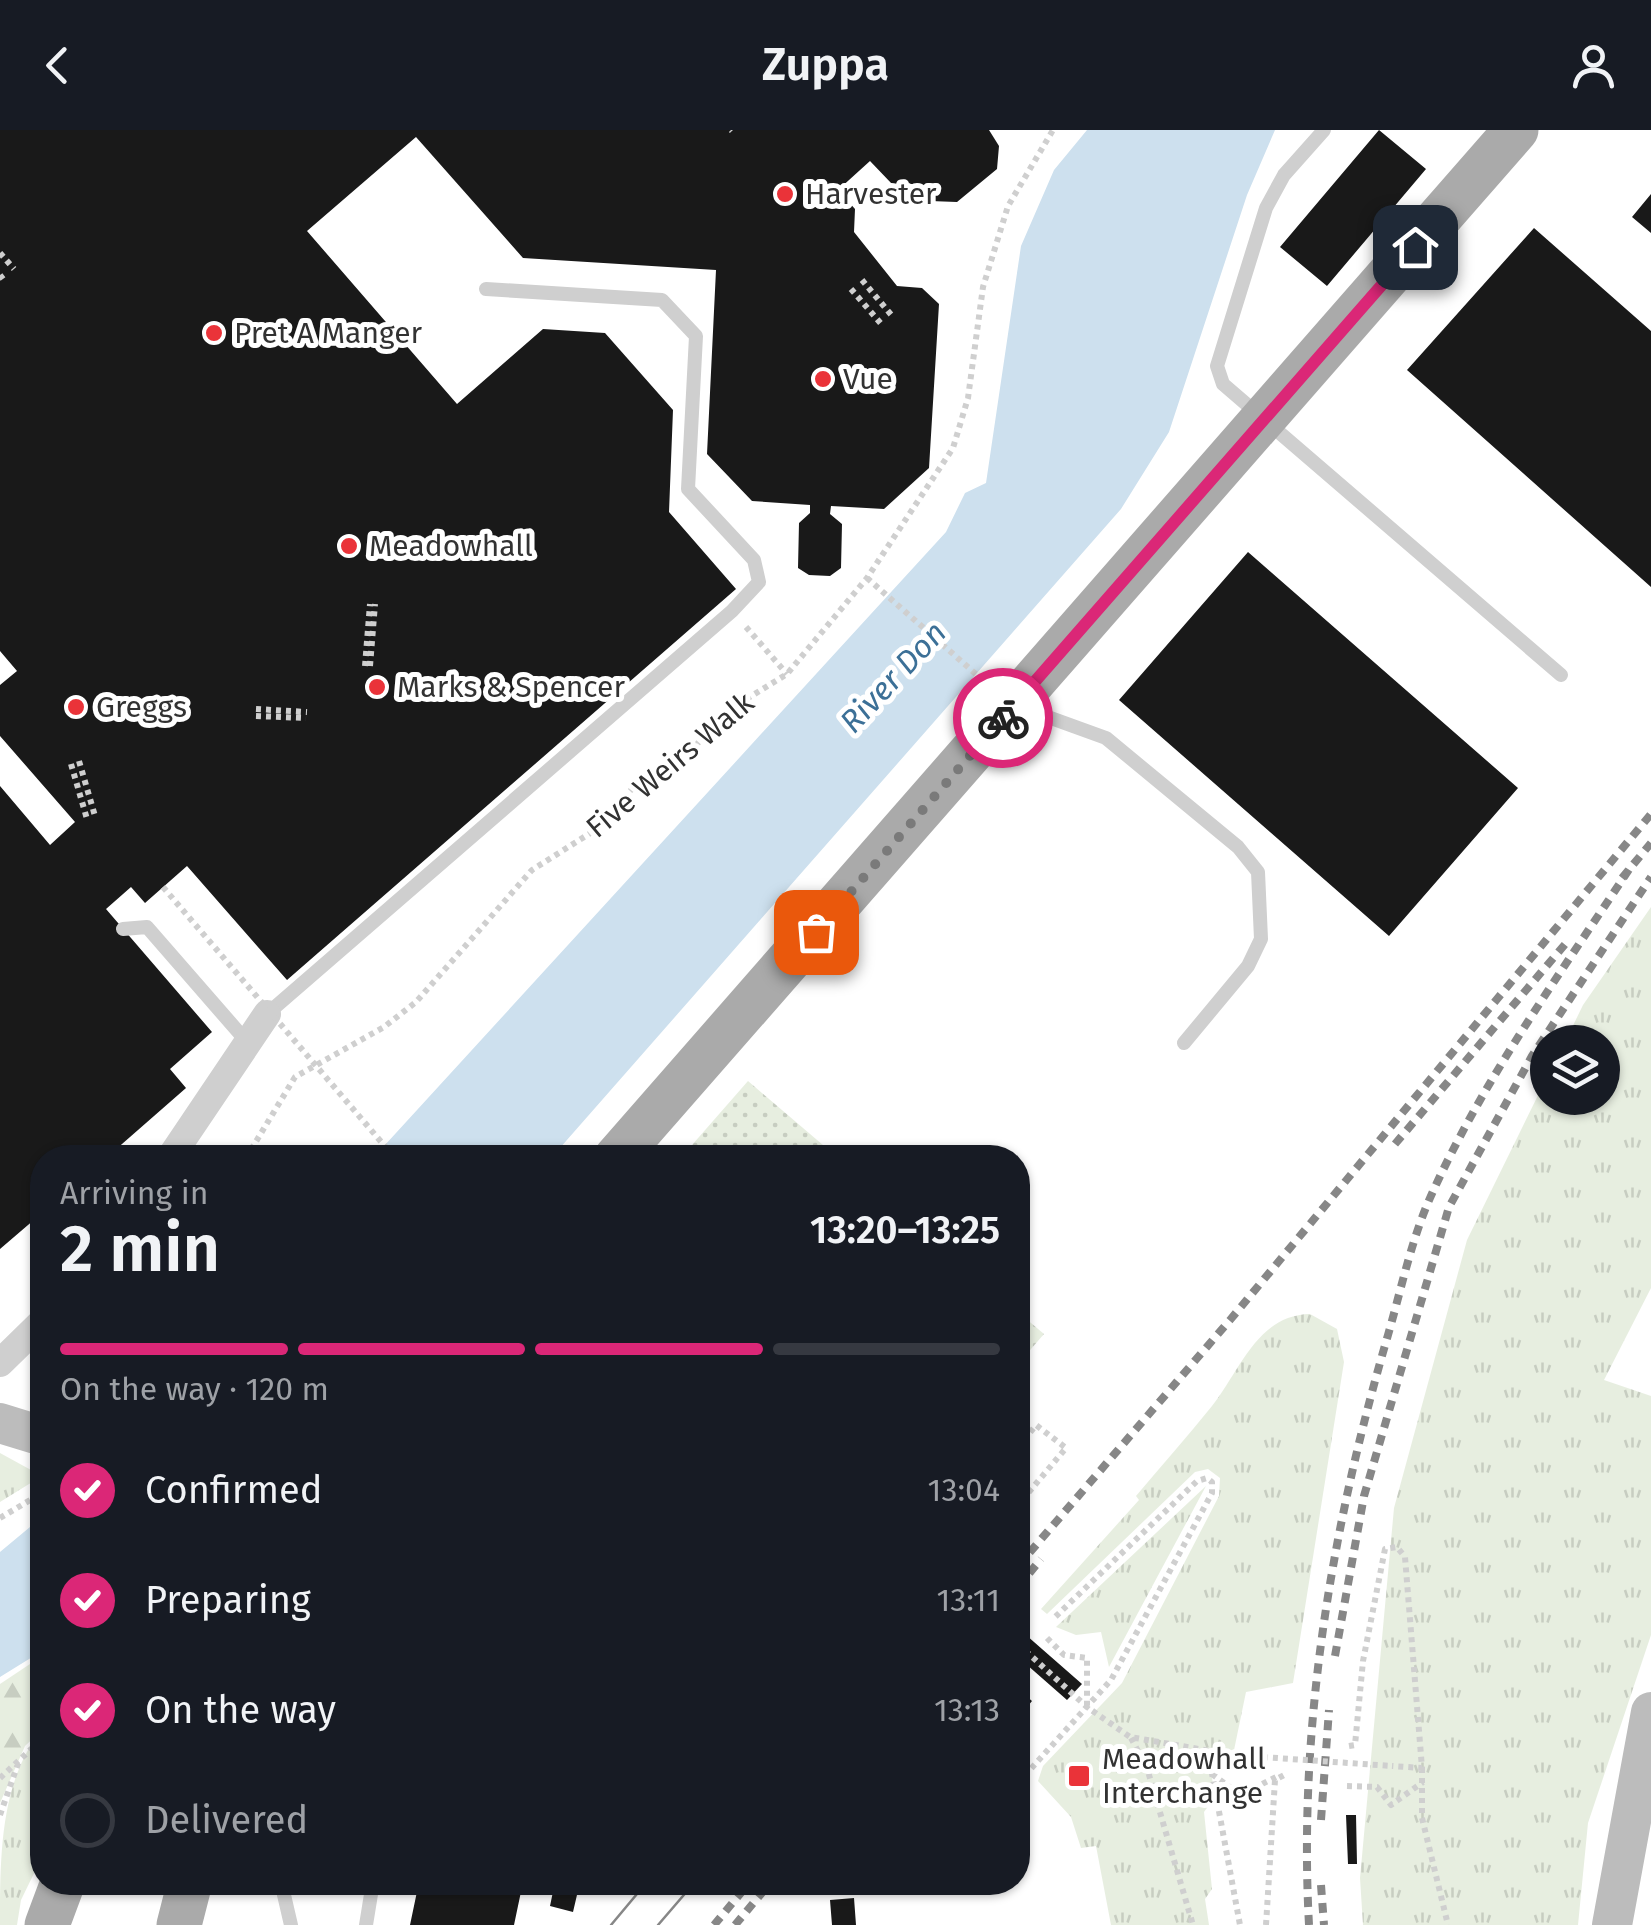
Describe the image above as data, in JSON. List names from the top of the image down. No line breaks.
{"streets":{"path":["Five Weirs Walk"]},"water":["River Don"],"places":{"other":["Harvester","Pret A Manger","Vue","Meadowhall","Marks & Spencer","Greggs"],"transit":["Meadowhall Interchange"]},"page":{"header":"Zuppa","heading":["2 min","Arriving in","13:20–13:25"],"bar":"On the way · 120 m","list":[["Confirmed","13:04"],["Preparing","13:11"],["On the way","13:13"],"Delivered"]}}
